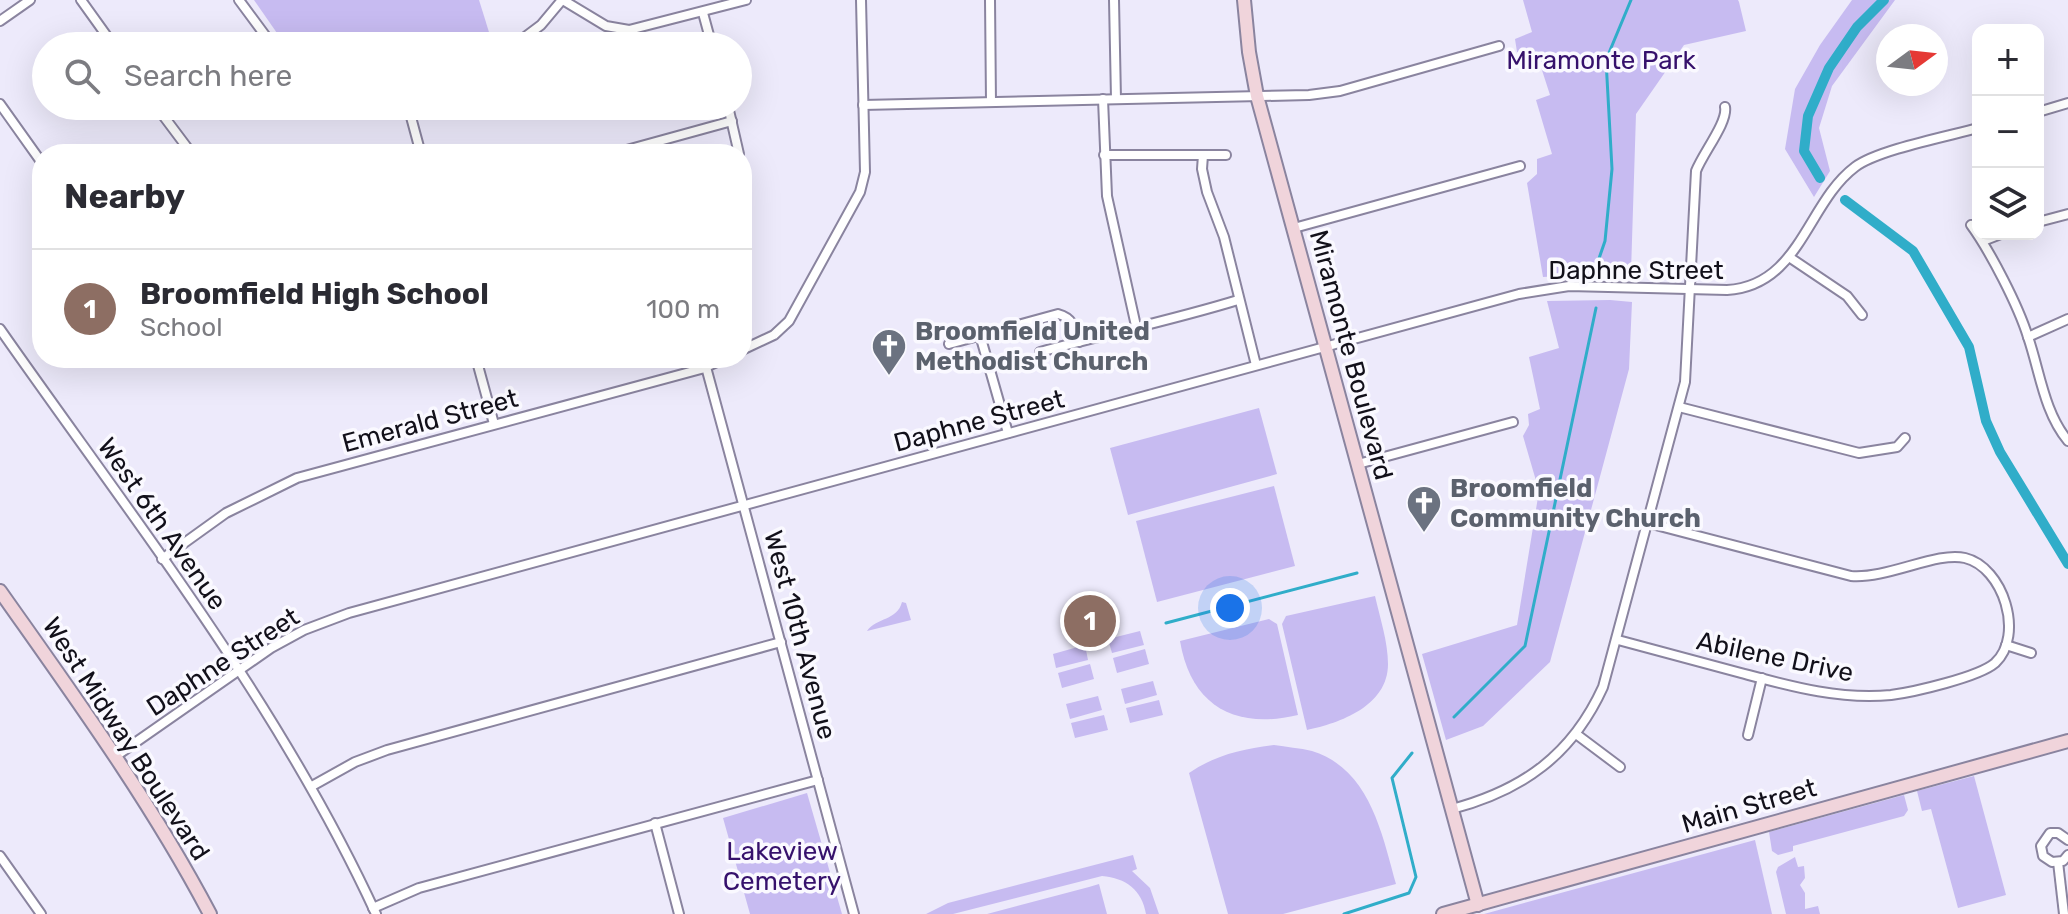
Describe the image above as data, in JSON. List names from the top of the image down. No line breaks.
{"streets":{"main road":["Miramonte Boulevard","West Midway Boulevard","Main Street"],"street":["Daphne Street","Emerald Street","West 6th Avenue","West 10th Avenue","Abilene Drive"]},"crossings":[["Daphne Street","Miramonte Boulevard"],["Daphne Street","West 6th Avenue"],["Daphne Street","West 10th Avenue"],["Daphne Street","West Midway Boulevard"],["Miramonte Boulevard","Main Street"],["Emerald Street","West 6th Avenue"]],"parks":["Miramonte Park","Lakeview Cemetery"],"places":{"church":["Broomfield United Methodist Church","Broomfield Community Church"]},"north":"right","page":{"map_buttons":["+","−"],"search":"Search here","heading":"Nearby","list":[{"mark":"1","name":"Broomfield High School","note":"School","value":"100 m"}],"pins":"1"}}
